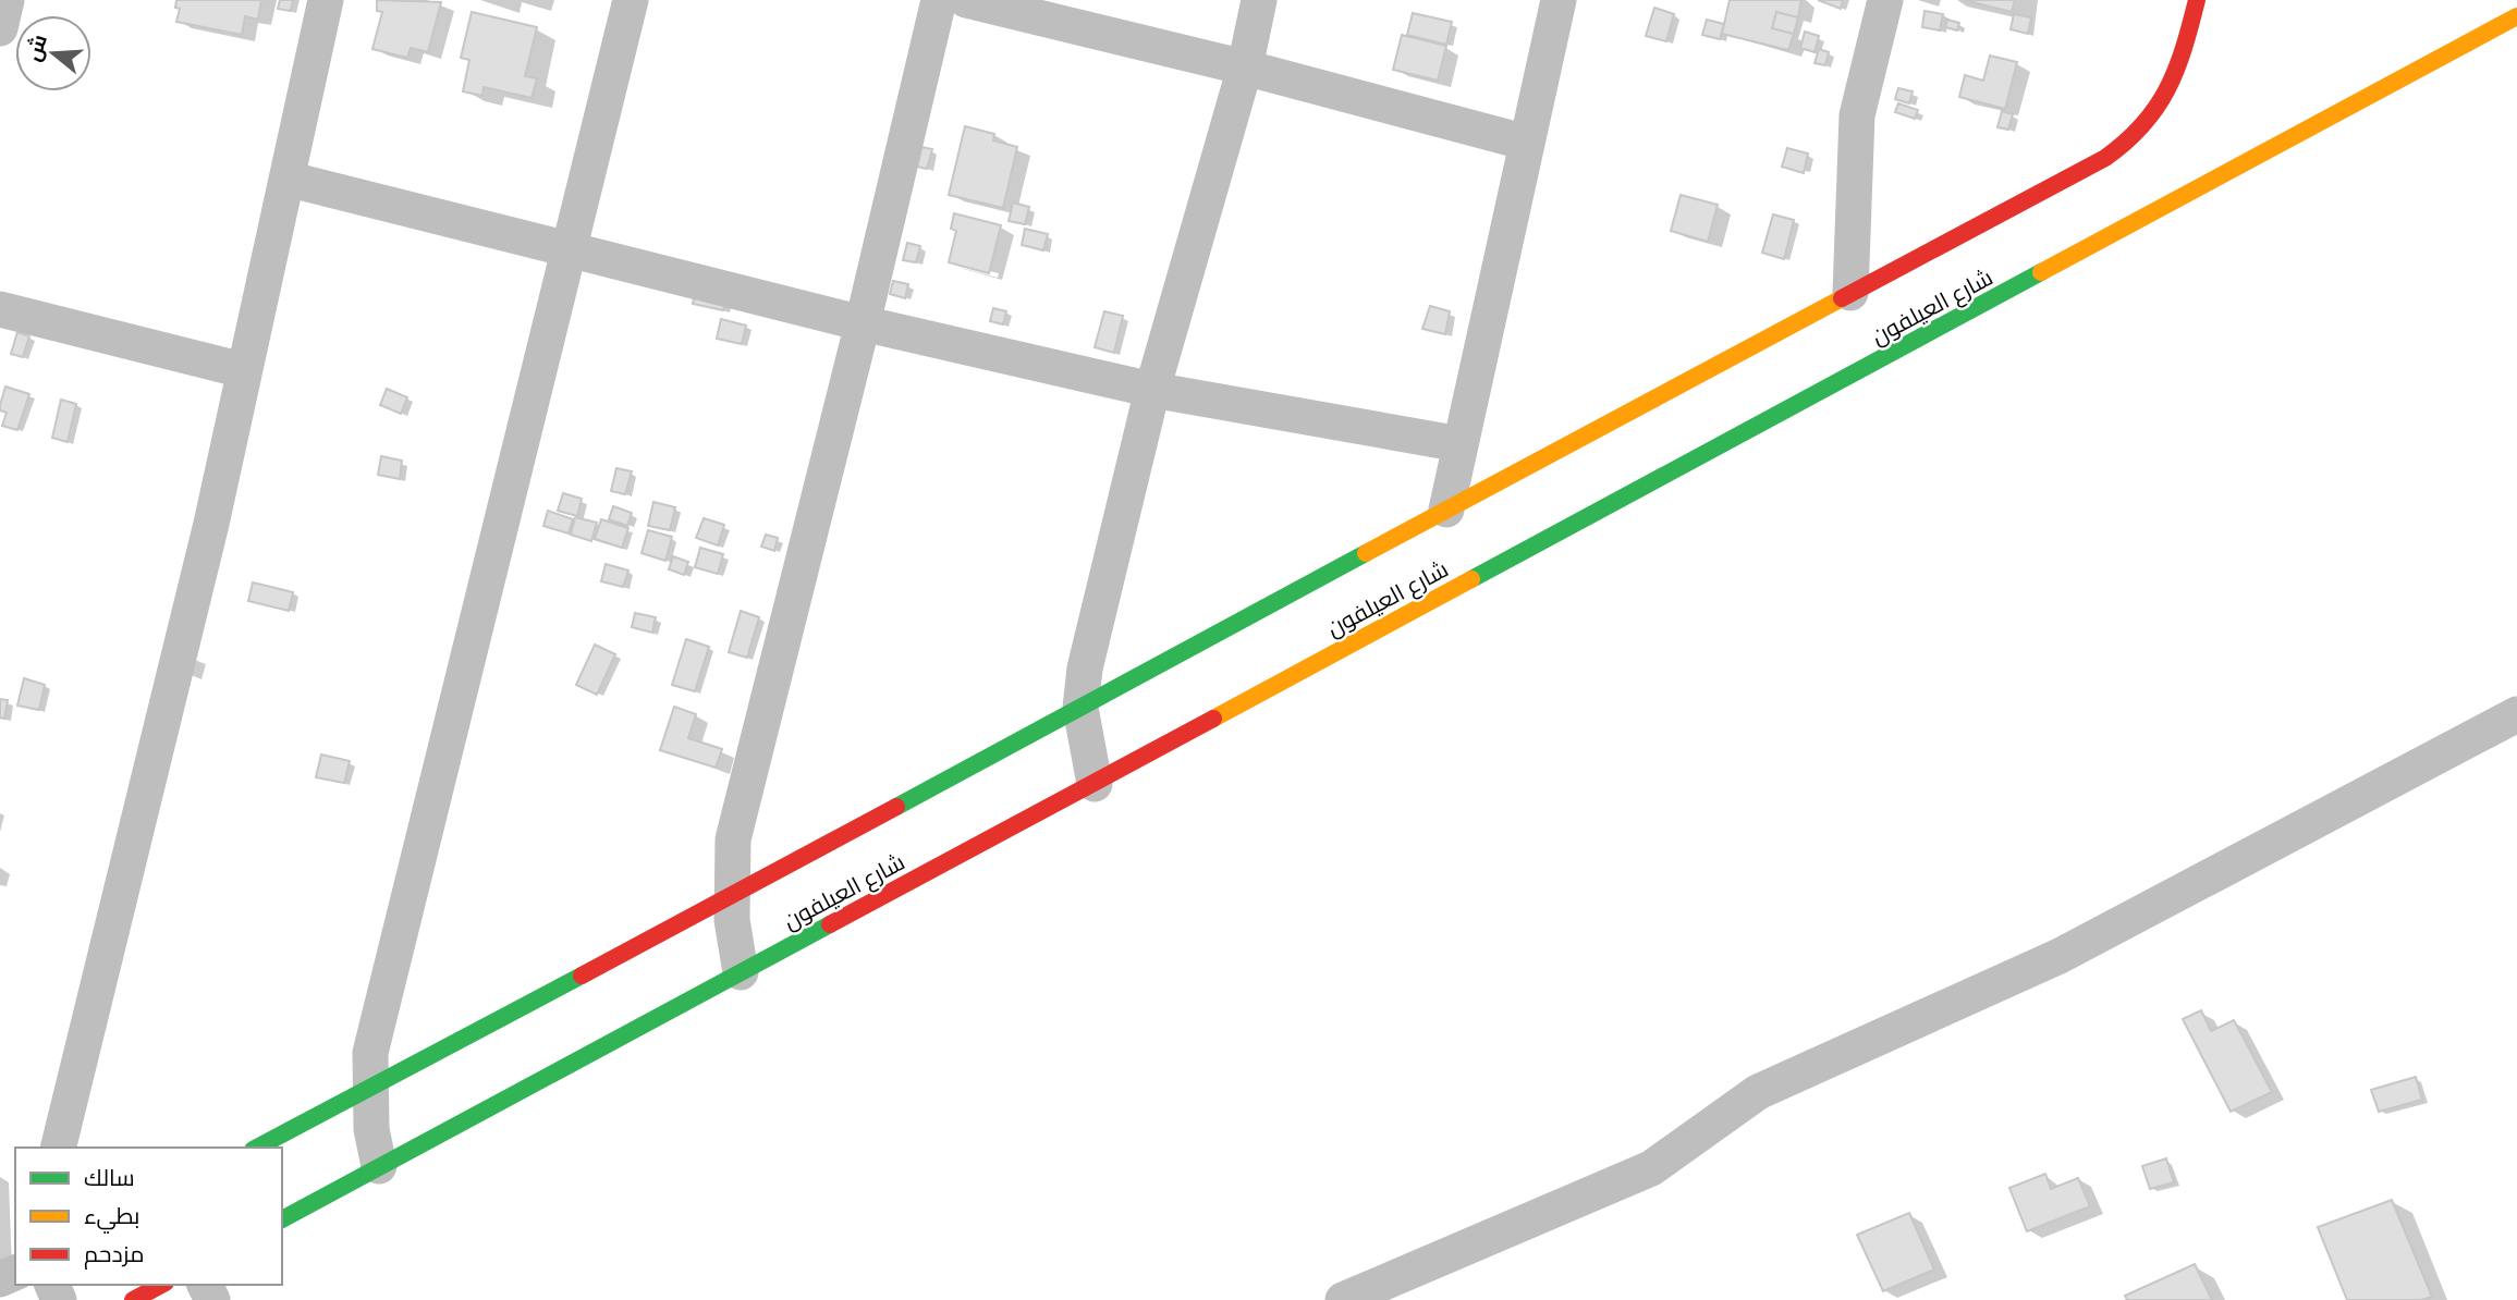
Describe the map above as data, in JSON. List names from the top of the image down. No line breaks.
{"streets":{"main road":["شارع العيلفون"]},"legend":["سالك","بطيء","مزدحم"],"north":"left"}
